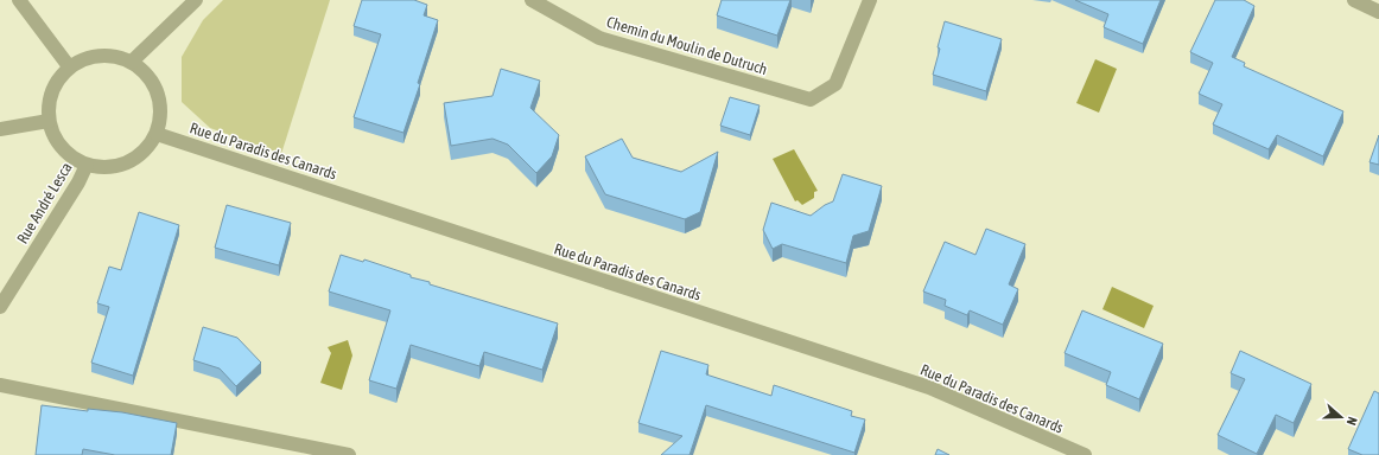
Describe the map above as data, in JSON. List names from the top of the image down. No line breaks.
{"streets":{"street":["Chemin du Moulin de Dutruch","Rue du Paradis des Canards","Rue André Lesca"]},"crossings":[["Rue du Paradis des Canards","Rue André Lesca"]],"north":"right"}
